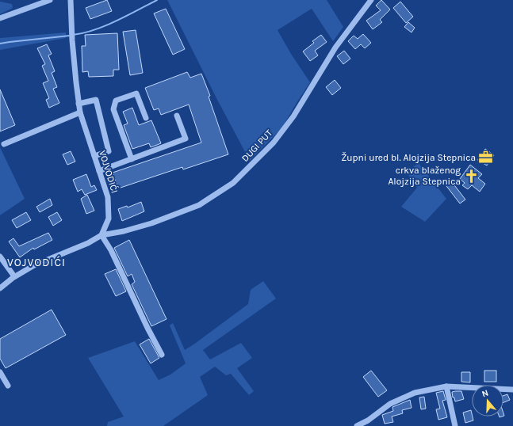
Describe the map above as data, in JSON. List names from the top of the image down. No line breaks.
{"streets":{"street":["DUGI PUT","VOJVODIĆI"]},"crossings":[["DUGI PUT","VOJVODIĆI"]],"districts":["VOJVODIĆI"],"places":{"office":["Župni ured bl. Alojzija Stepnica"],"church":["crkva blaženog Alojzija Stepnica"]},"north":"top"}
